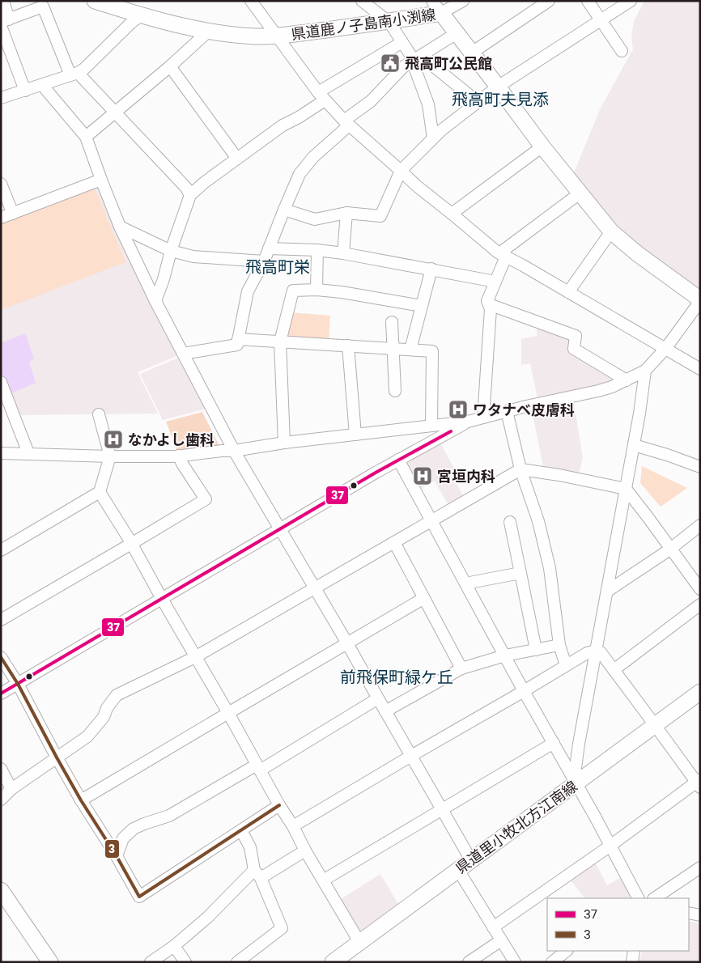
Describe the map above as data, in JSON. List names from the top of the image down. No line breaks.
{"streets":{"main road":["県道鹿ノ子島南小渕線","県道里小牧北方江南線"]},"districts":["飛高町夫見添","飛高町栄","前飛保町緑ケ丘"],"places":{"public building":["飛高町公民館"],"hospital":["ワタナベ皮膚科","なかよし歯科","宮垣内科"]},"lines":["transit line 37","transit line 3"],"legend":["37","3"]}
